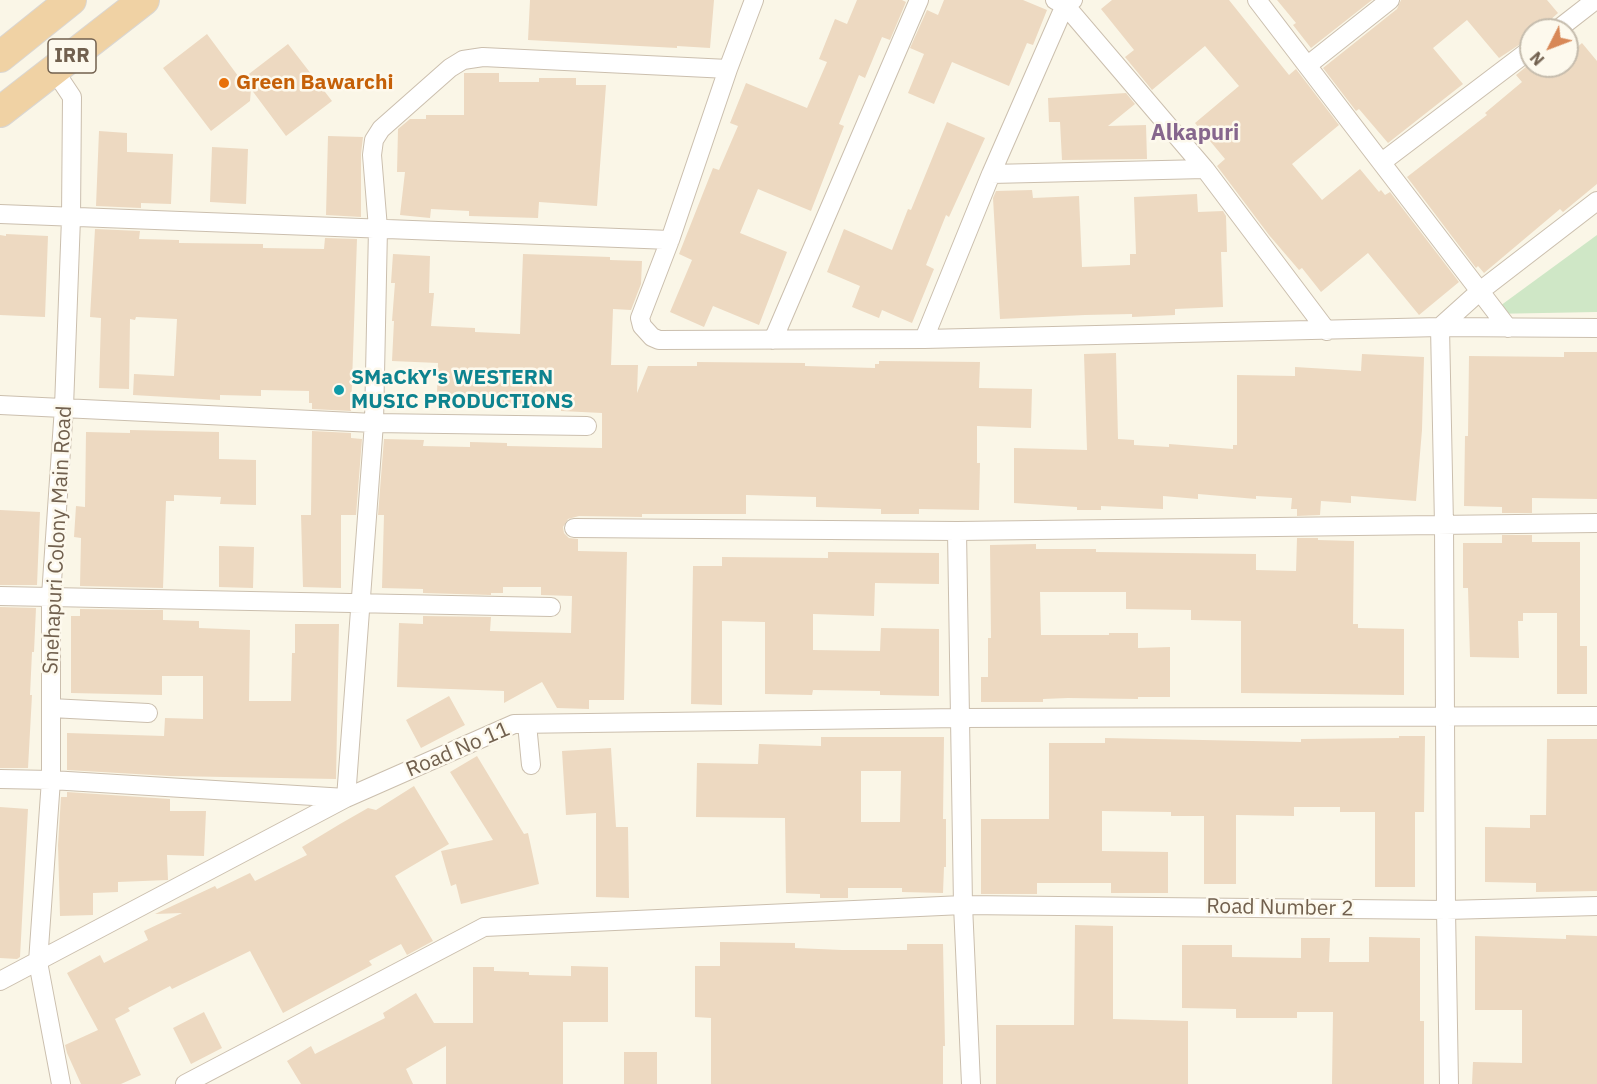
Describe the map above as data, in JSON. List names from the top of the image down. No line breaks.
{"streets":{"highway":["IRR"],"street":["Snehapuri Colony Main Road","Road No 11","Road Number 2"]},"crossings":[["IRR","Snehapuri Colony Main Road"],["Snehapuri Colony Main Road","Road No 11"]],"districts":["Alkapuri"],"places":["Green Bawarchi","SMaCkY's WESTERN MUSIC PRODUCTIONS"],"north":"bottom left"}
